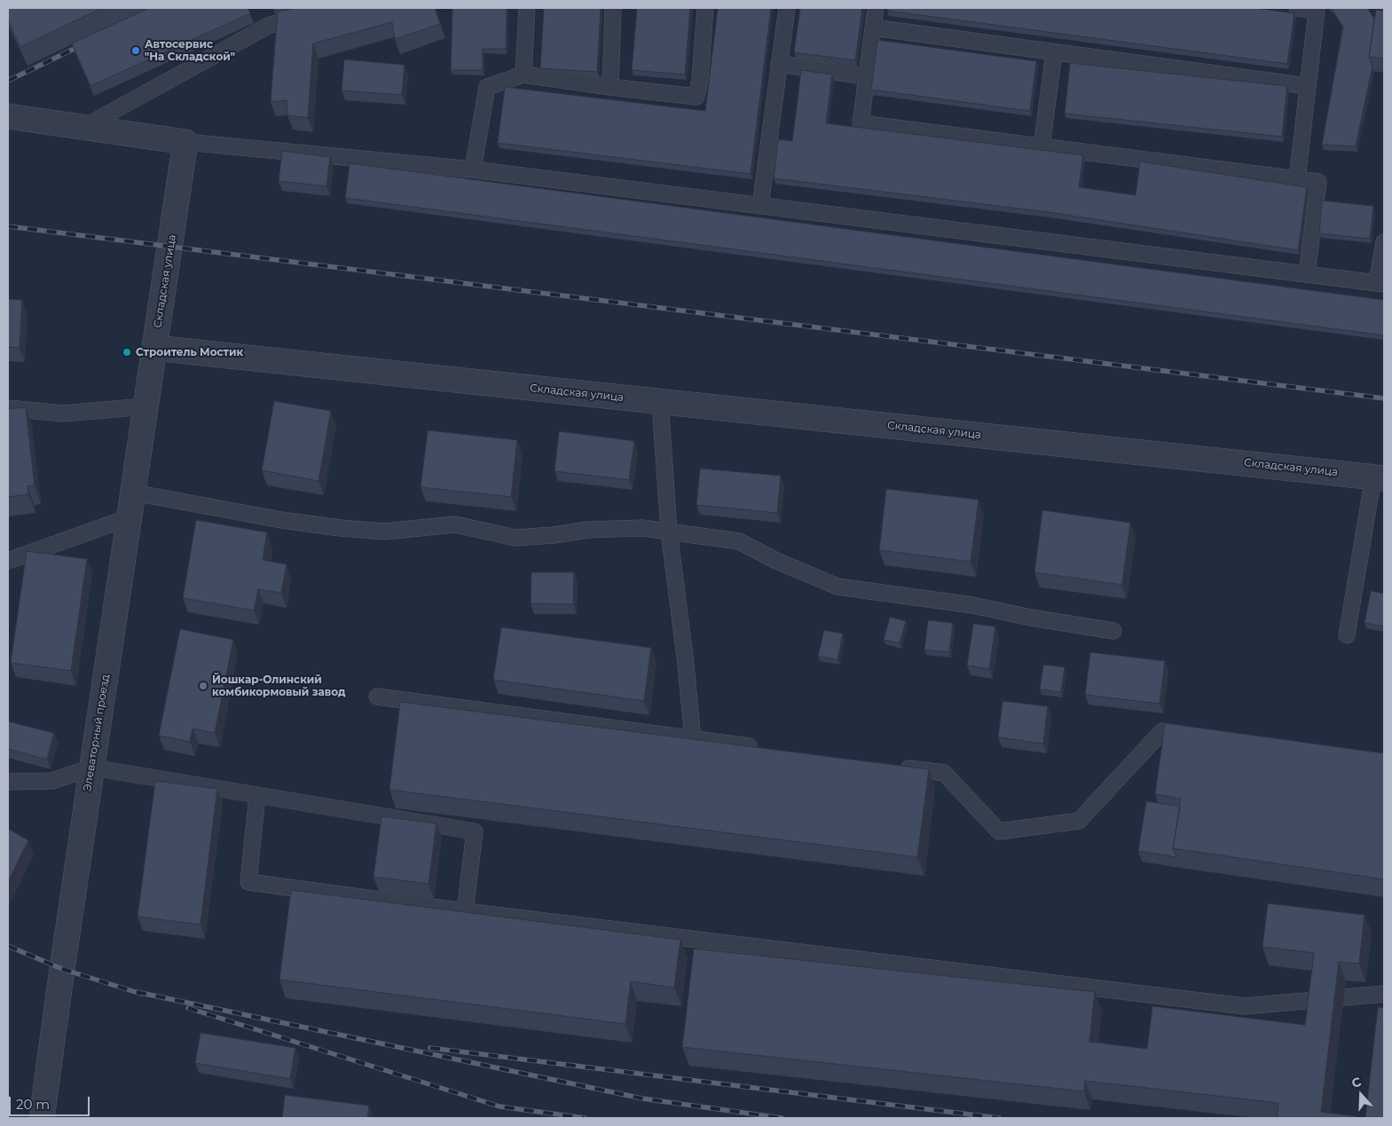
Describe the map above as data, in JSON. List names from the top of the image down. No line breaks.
{"streets":{"street":["Складская улица","Элеваторный проезд"]},"crossings":[["Складская улица","Элеваторный проезд"]],"places":["Автосервис \"На Складской\"","Строитель Мостик","Йошкар-Олинский комбикормовый завод"],"scale_bar":"20 m","north":"top"}
